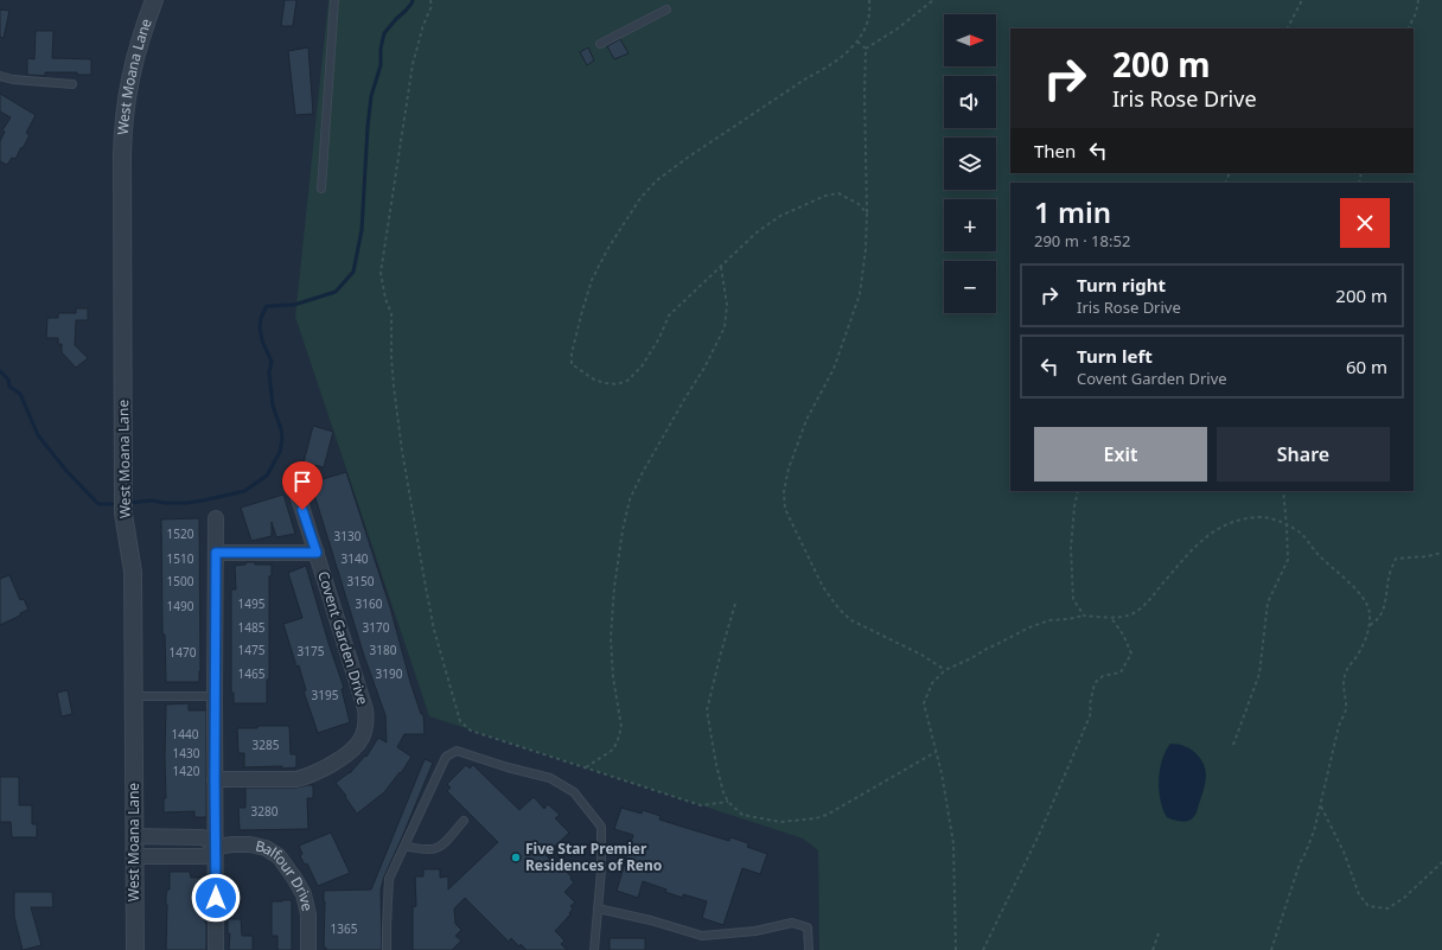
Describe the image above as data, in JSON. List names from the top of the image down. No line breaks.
{"streets":{"street":["West Moana Lane","Covent Garden Drive","Balfour Drive"]},"crossings":[["West Moana Lane","Balfour Drive"]],"places":["Five Star Premier Residences of Reno"],"house_numbers":["1520","3130","1510","3140","1500","3150","1495","3160","1490","1485","3170","1475","3180","3175","1470","1465","3190","3195","1440","3285","1430","1420","3280","1365"],"north":"right","page":{"map_buttons":["+","−"],"turn":["200 m","Iris Rose Drive"],"then":"Then","heading":["1 min","290 m · 18:52"],"list":[{"name":"Turn right","note":"Iris Rose Drive","value":"200 m"},{"name":"Turn left","note":"Covent Garden Drive","value":"60 m"}],"buttons":["Exit","Share"]}}
